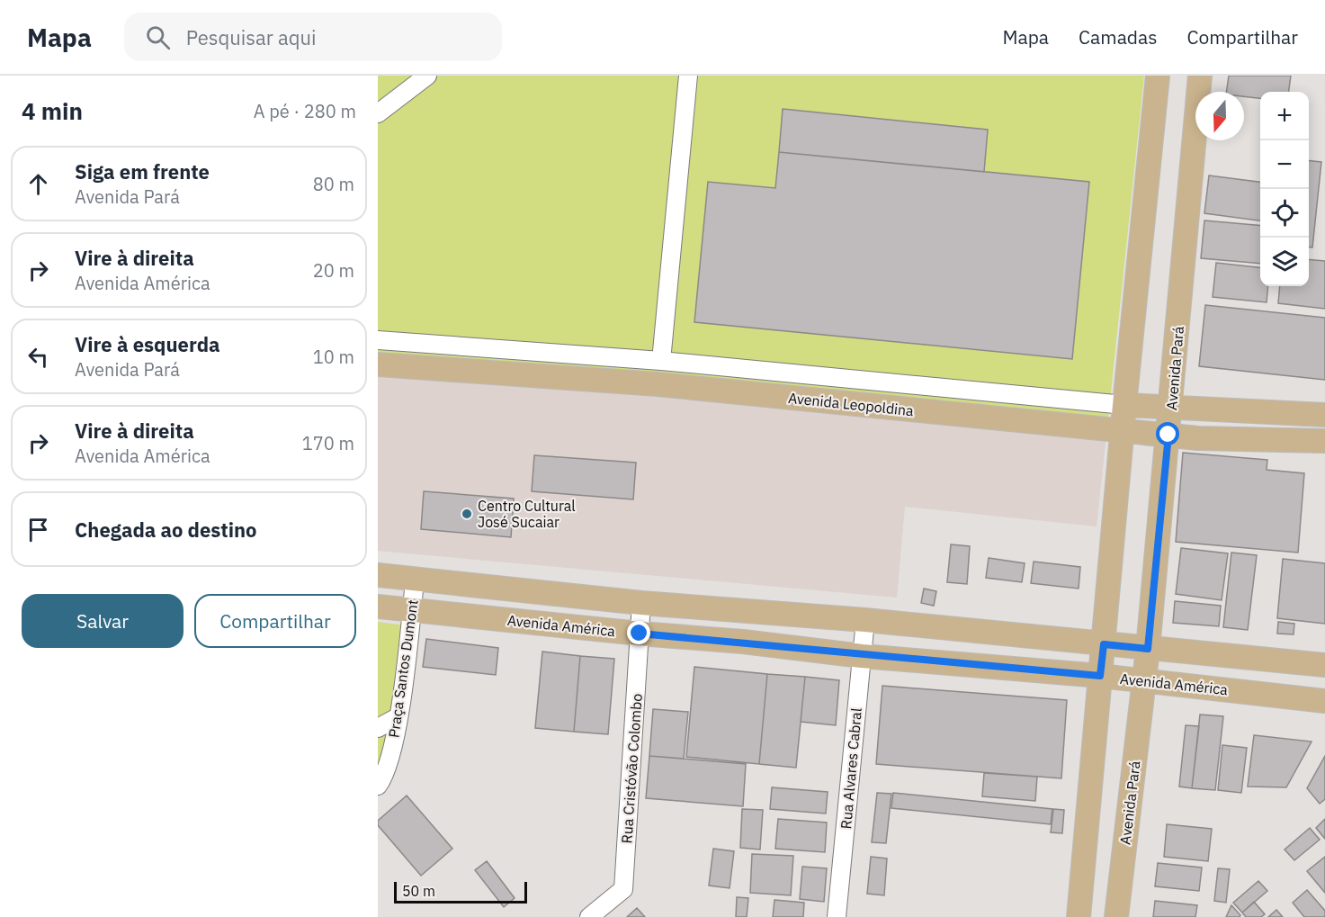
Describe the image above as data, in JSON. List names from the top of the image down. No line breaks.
{"streets":{"main road":["Avenida Pará","Avenida Leopoldina","Avenida América"],"street":["Praça Santos Dumont","Rua Cristóvão Colombo","Rua Alvares Cabral"]},"crossings":[["Avenida Pará","Avenida Leopoldina"],["Avenida Pará","Avenida América"],["Avenida América","Praça Santos Dumont"],["Avenida América","Rua Cristóvão Colombo"],["Avenida América","Rua Alvares Cabral"]],"places":["Centro Cultural José Sucaiar"],"scale_bar":"50 m","north":"bottom","page":{"header":"Mapa","search":"Pesquisar aqui","nav":["Mapa","Camadas","Compartilhar"],"heading":["4 min","A pé · 280 m"],"map_buttons":["+","−"],"list":[["Siga em frente","Avenida Pará","80 m"],["Vire à direita","Avenida América","20 m"],["Vire à esquerda","Avenida Pará","10 m"],["Vire à direita","Avenida América","170 m"],"Chegada ao destino"],"buttons":["Salvar","Compartilhar"],"scale":"50 m"}}
